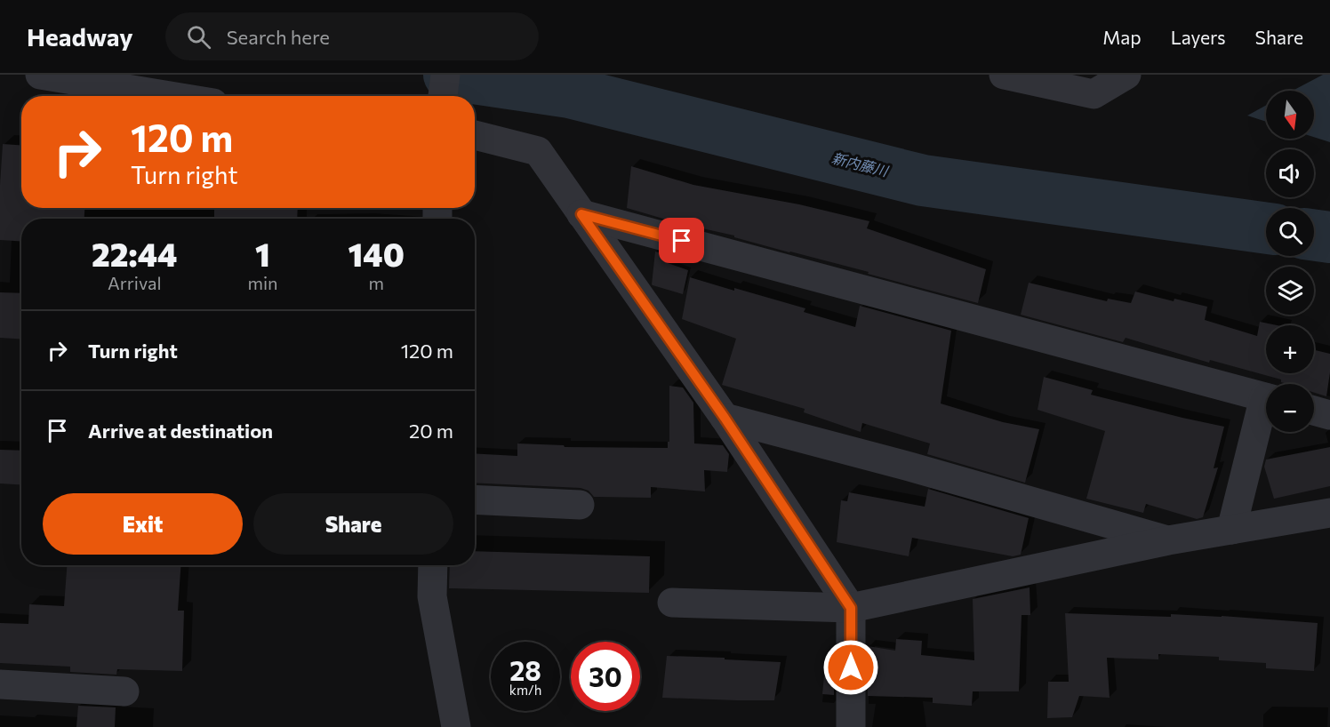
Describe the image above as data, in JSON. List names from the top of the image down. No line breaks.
{"water":["新内藤川"],"north":"bottom","page":{"header":"Headway","search":"Search here","nav":["Map","Layers","Share"],"map_buttons":["+","−"],"turn":["120 m","Turn right"],"eta":["22:44","Arrival","1","min","140","m"],"list":[{"name":"Turn right","value":"120 m"},{"name":"Arrive at destination","value":"20 m"}],"buttons":["Exit","Share"],"speed":"28 km/h","limit":"30"}}
